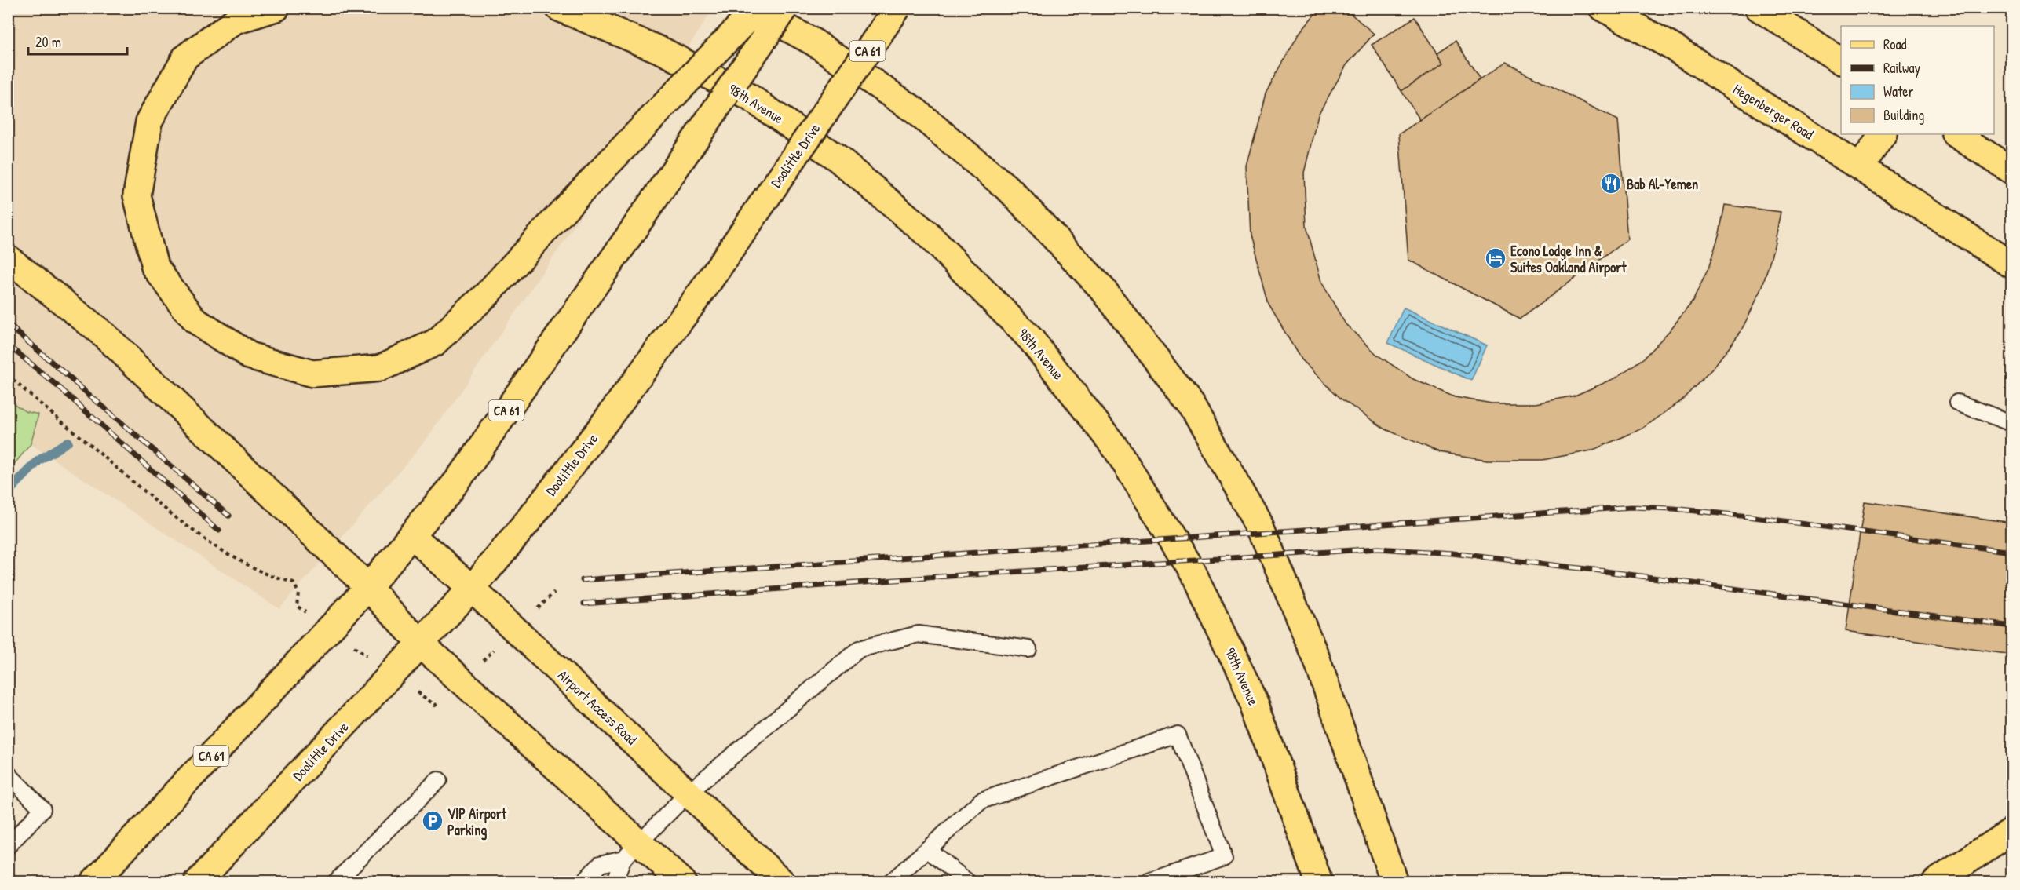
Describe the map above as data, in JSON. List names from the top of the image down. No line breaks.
{"streets":{"main road":["CA 61","98th Avenue","Hegenberger Road","Doolittle Drive","Airport Access Road"]},"crossings":[["CA 61","Airport Access Road"],["Doolittle Drive","Airport Access Road"]],"places":{"restaurant":["Bab Al-Yemen"],"hotel":["Econo Lodge Inn & Suites Oakland Airport"],"parking":["VIP Airport Parking"]},"legend":["Road","Railway","Water","Building"],"scale_bar":"20 m"}
